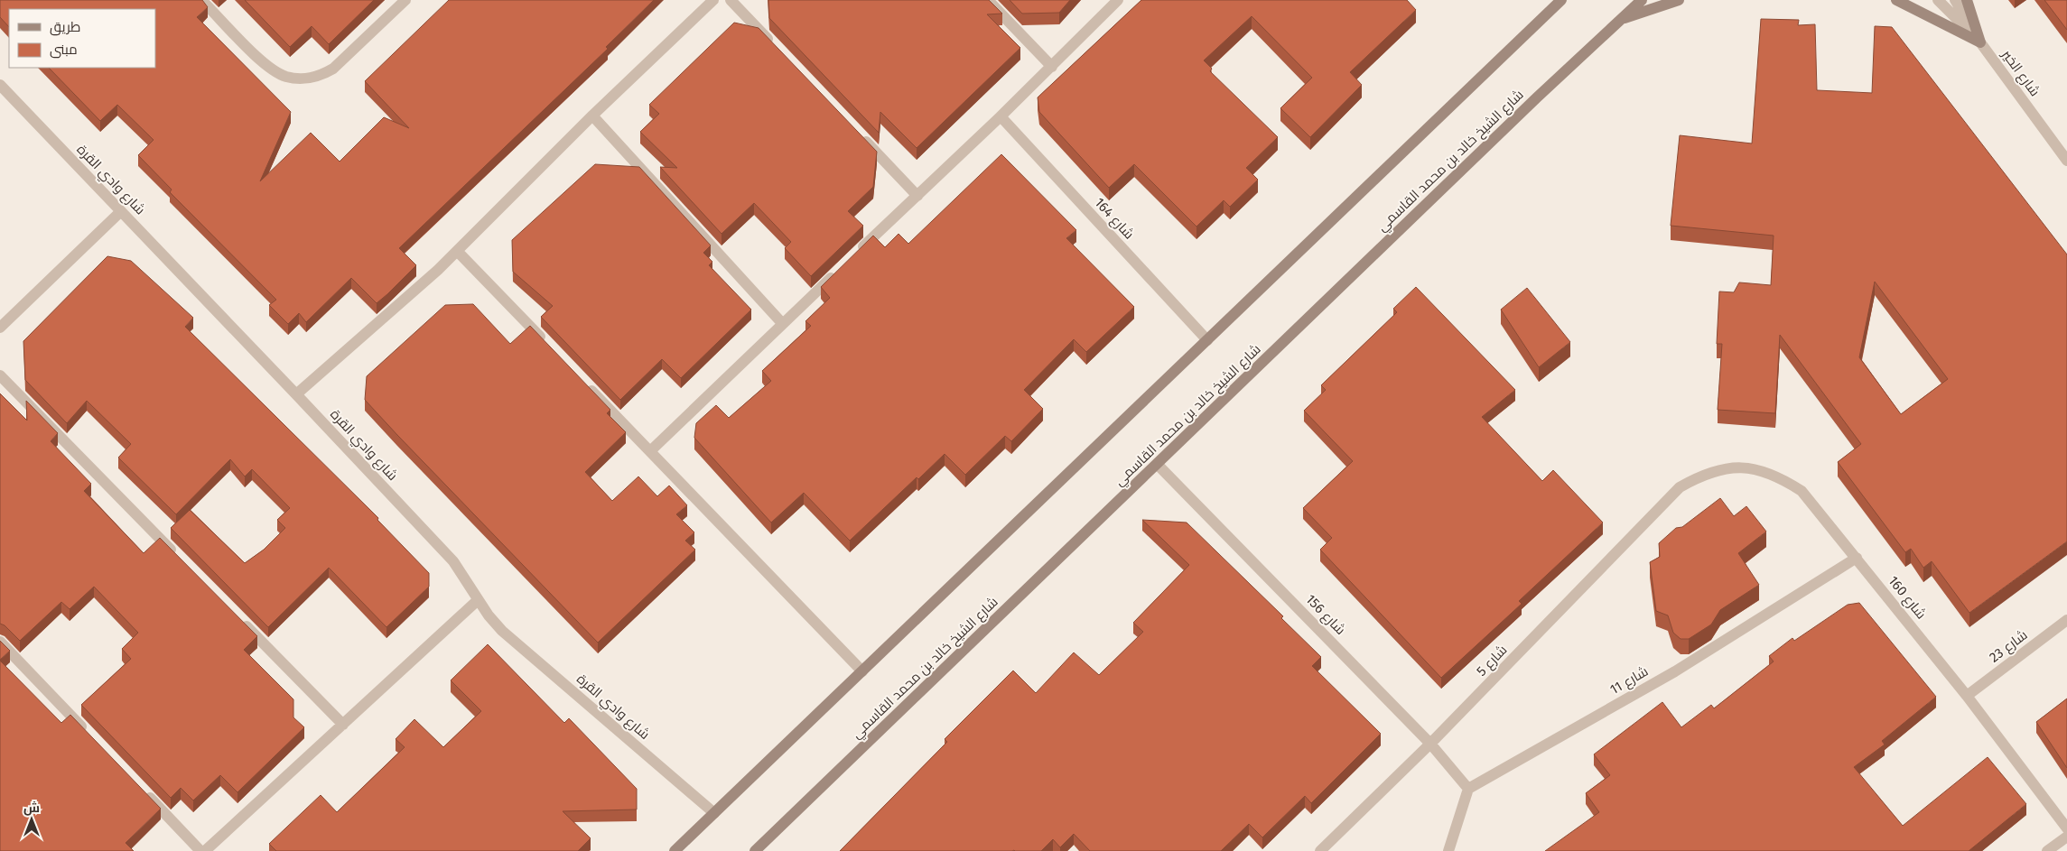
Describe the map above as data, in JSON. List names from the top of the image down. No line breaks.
{"streets":{"main road":["شارع الشيخ خالد بن محمد القاسمي"],"street":["شارع الخير","شارع وادي القرة","شارع 164","شارع 160","شارع 156","شارع 23","شارع 5","شارع 11"]},"crossings":[["شارع الشيخ خالد بن محمد القاسمي","شارع 156"],["شارع 160","شارع 23"],["شارع 160","شارع 5"],["شارع 160","شارع 11"],["شارع 156","شارع 5"],["شارع 156","شارع 11"]],"legend":["طريق","مبنى"],"north":"top"}
